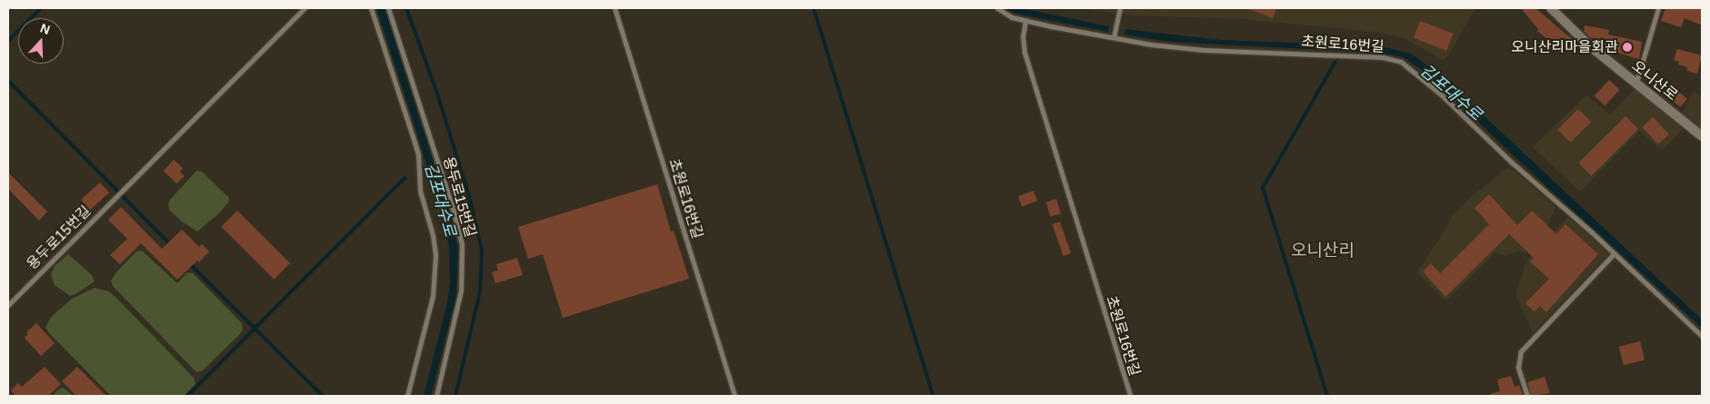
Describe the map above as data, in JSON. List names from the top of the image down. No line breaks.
{"streets":{"street":["오니산로"],"lane":["초원로16번길","용두로15번길"]},"districts":["오니산리"],"water":["김포대수로"],"places":["오니산리마을회관"],"north":"top"}
